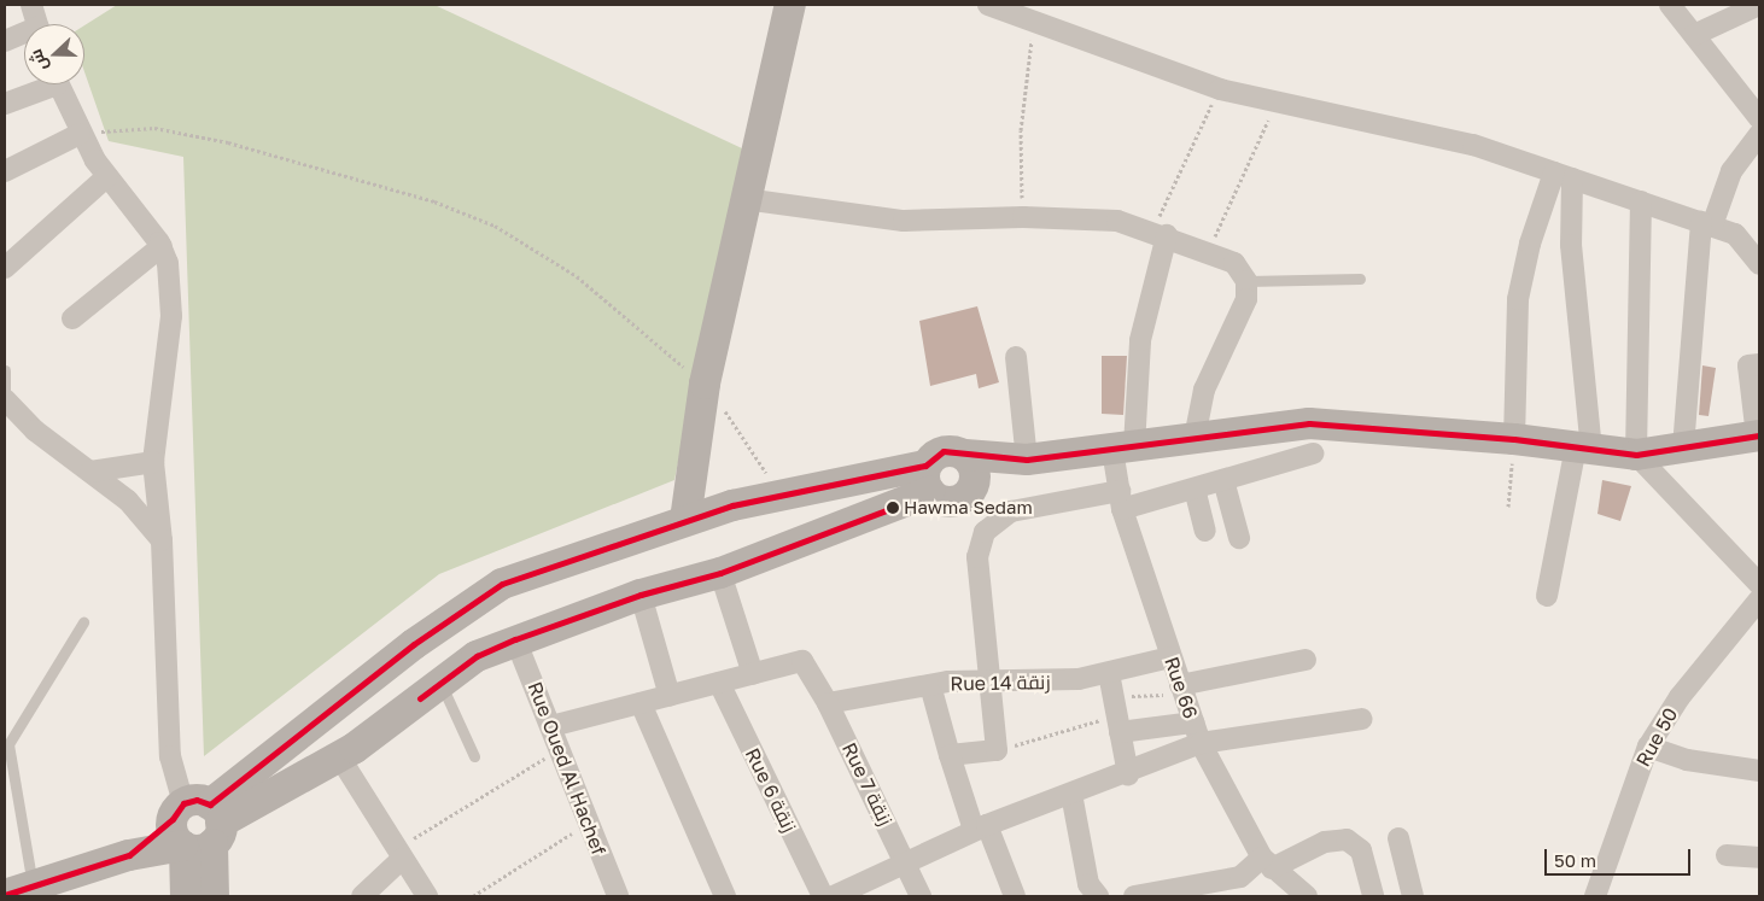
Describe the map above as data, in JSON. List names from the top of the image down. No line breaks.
{"streets":{"street":["Rue 14 زنقة","Rue 66","Rue 50","Rue Oued Al Hachef","Rue 7 زنقة","Rue 6 زنقة"]},"crossings":[["Rue 14 زنقة","Rue 66"],["Rue 14 زنقة","Rue 7 زنقة"]],"places":["Hawma Sedam"],"scale_bar":"50 m","north":"left"}
